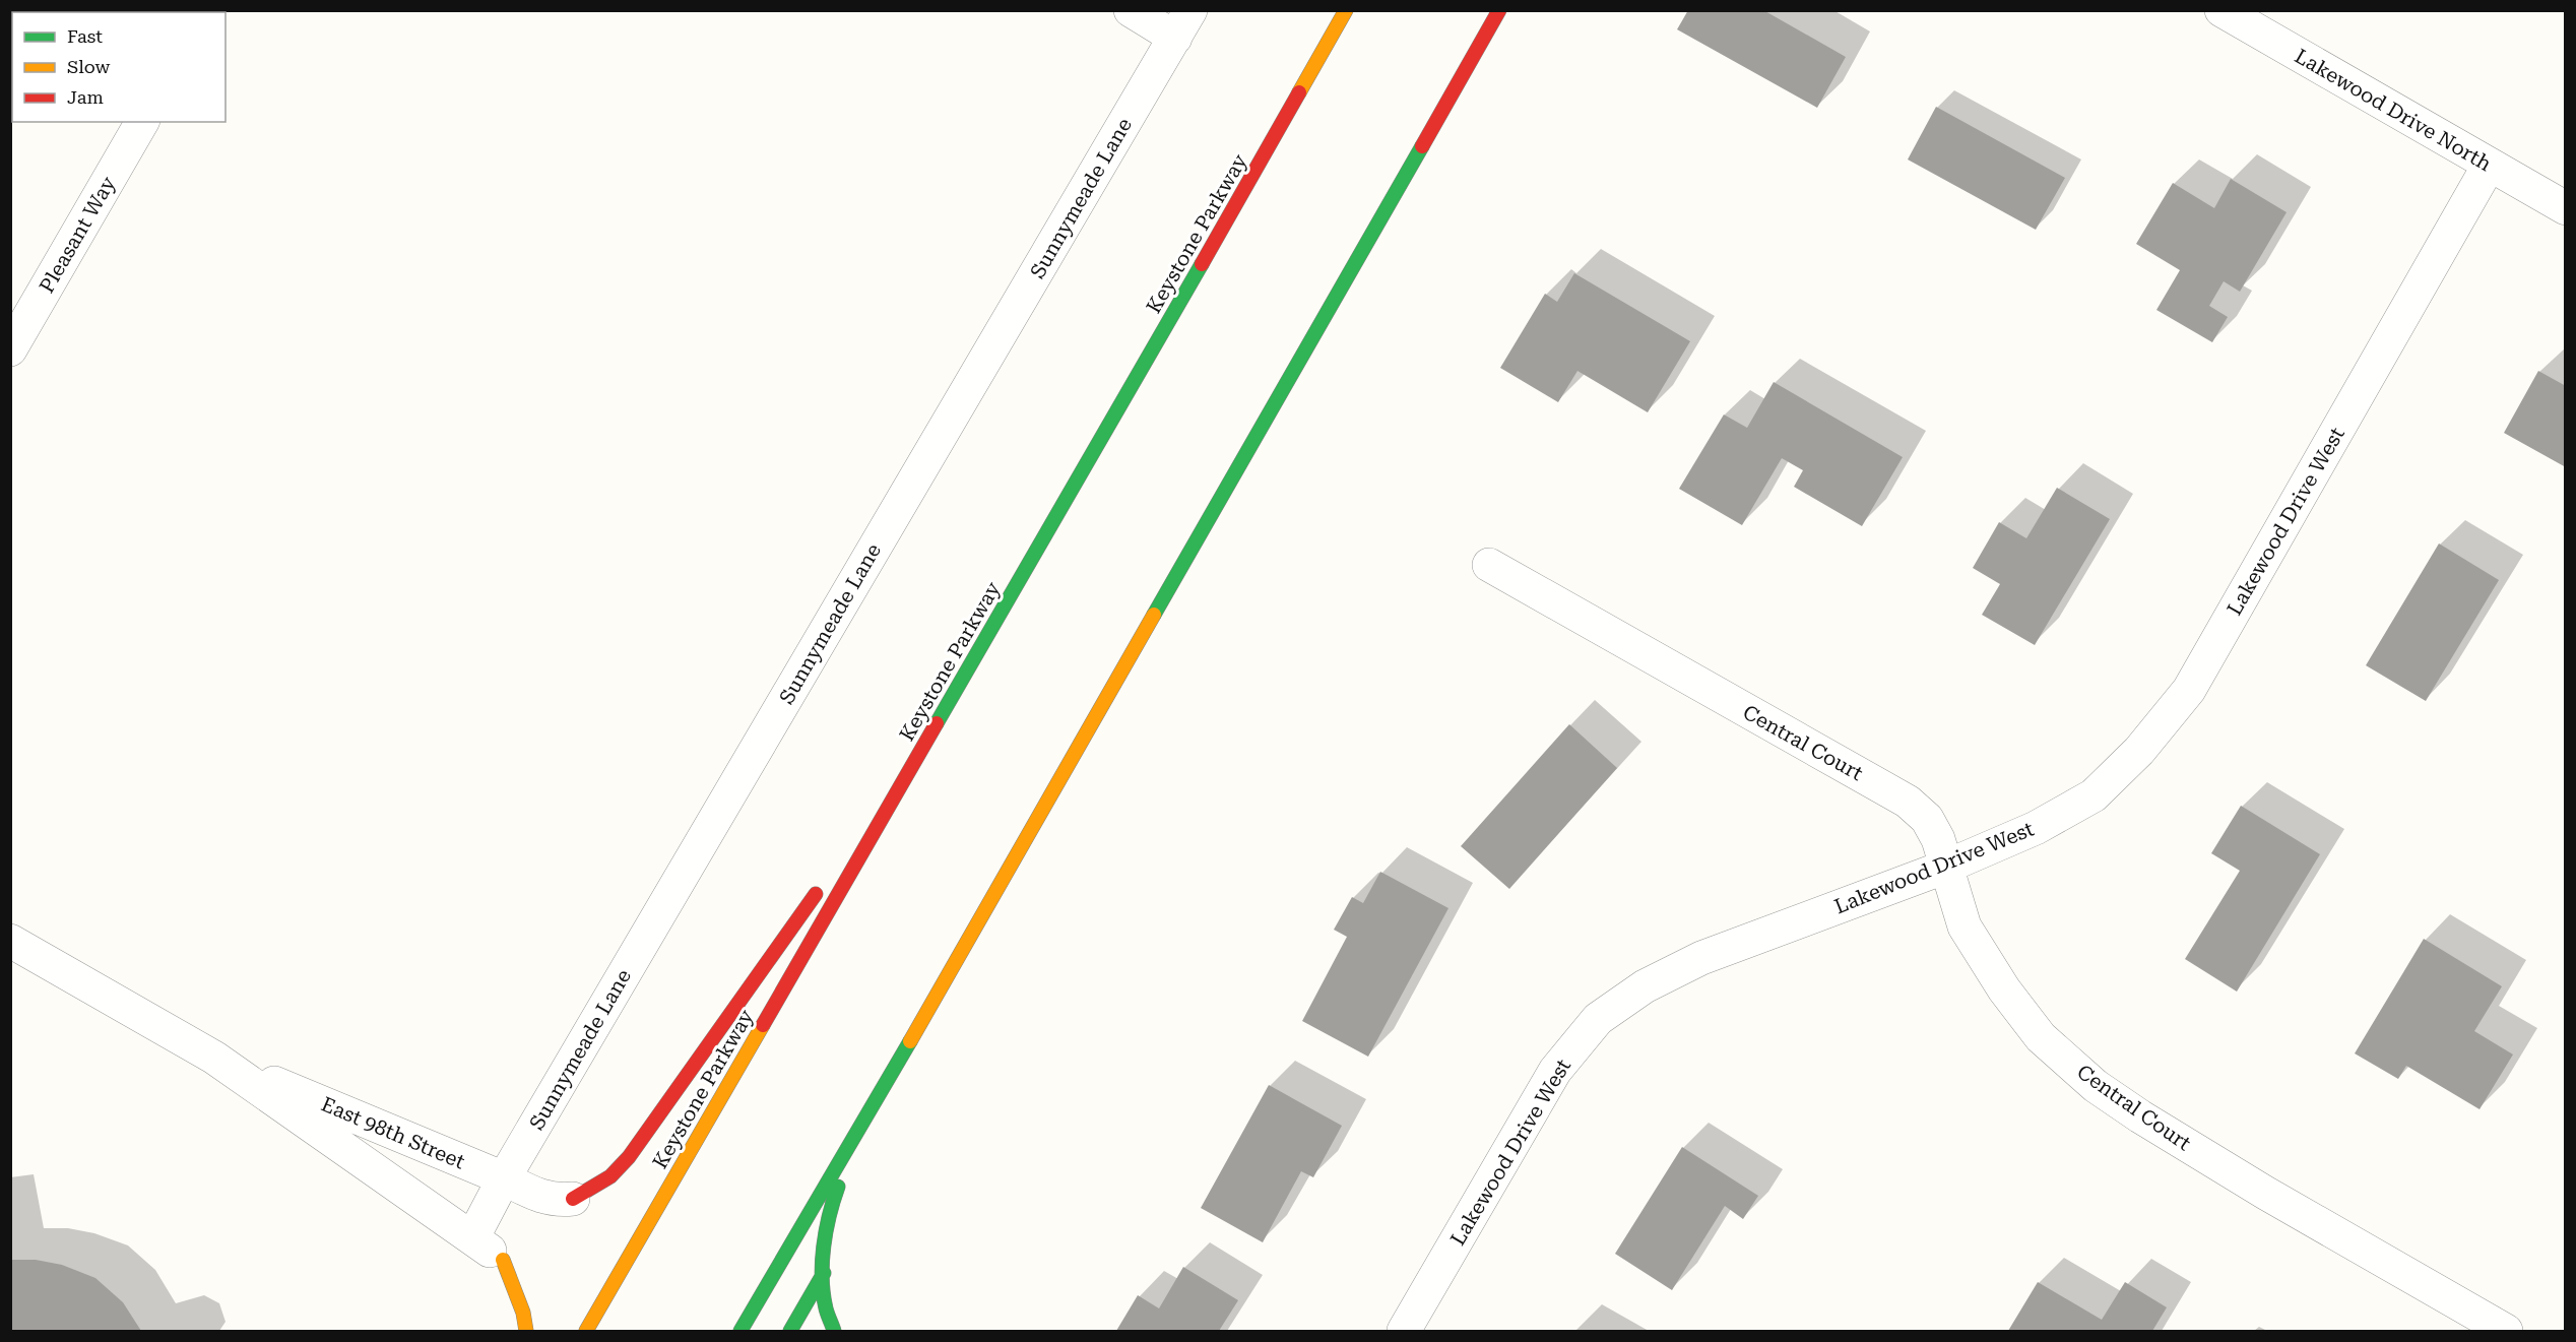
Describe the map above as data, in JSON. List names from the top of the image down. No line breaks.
{"streets":{"highway":["Keystone Parkway"],"street":["Lakewood Drive North","Sunnymeade Lane","Pleasant Way","Lakewood Drive West","Central Court","East 98th Street"]},"crossings":[["Lakewood Drive North","Lakewood Drive West"],["Sunnymeade Lane","East 98th Street"],["Lakewood Drive West","Central Court"]],"legend":["Fast","Slow","Jam"]}
